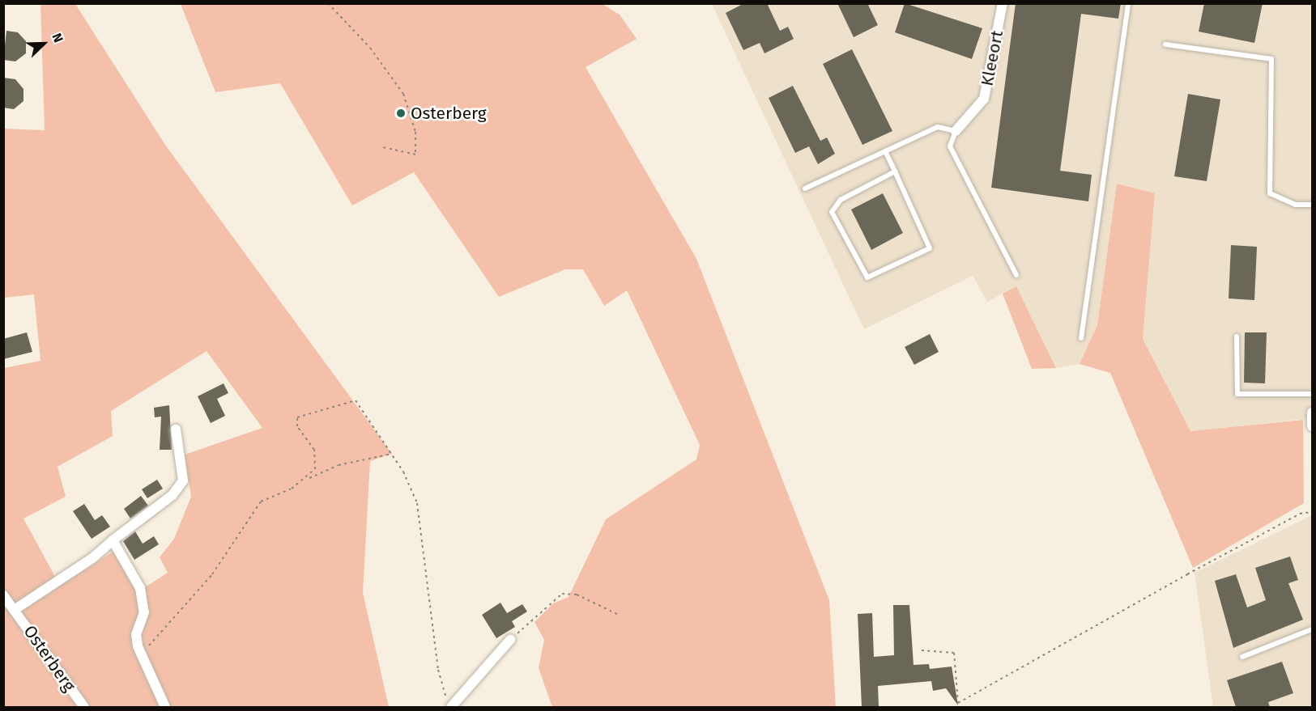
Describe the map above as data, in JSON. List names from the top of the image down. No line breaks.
{"streets":{"street":["Kleeort","Osterberg"]},"places":["Osterberg"],"north":"top right"}
